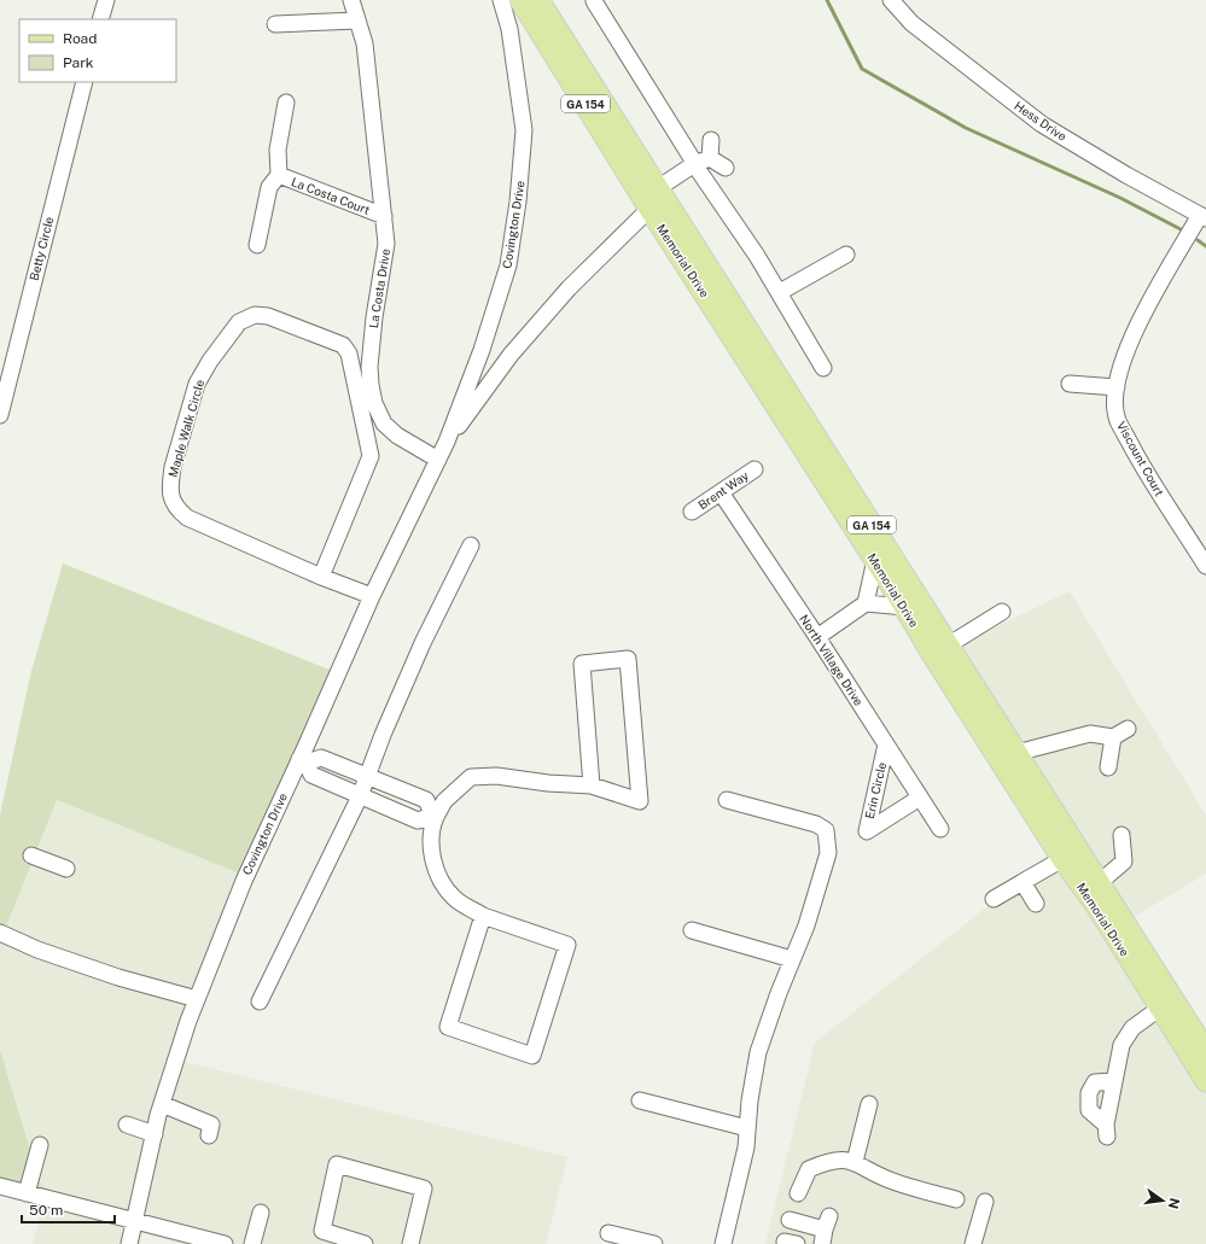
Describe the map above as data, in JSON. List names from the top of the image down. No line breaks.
{"streets":{"main road":["GA 154","Memorial Drive"],"street":["Hess Drive","La Costa Court","Covington Drive","Betty Circle","La Costa Drive","Maple Walk Circle","Viscount Court","Brent Way","North Village Drive","Erin Circle"]},"crossings":[["Hess Drive","Viscount Court"],["La Costa Court","La Costa Drive"],["Covington Drive","Memorial Drive"],["Covington Drive","La Costa Drive"],["Covington Drive","Maple Walk Circle"],["Brent Way","North Village Drive"],["North Village Drive","Erin Circle"]],"legend":["Road","Park"],"scale_bar":"50 m","north":"right"}
